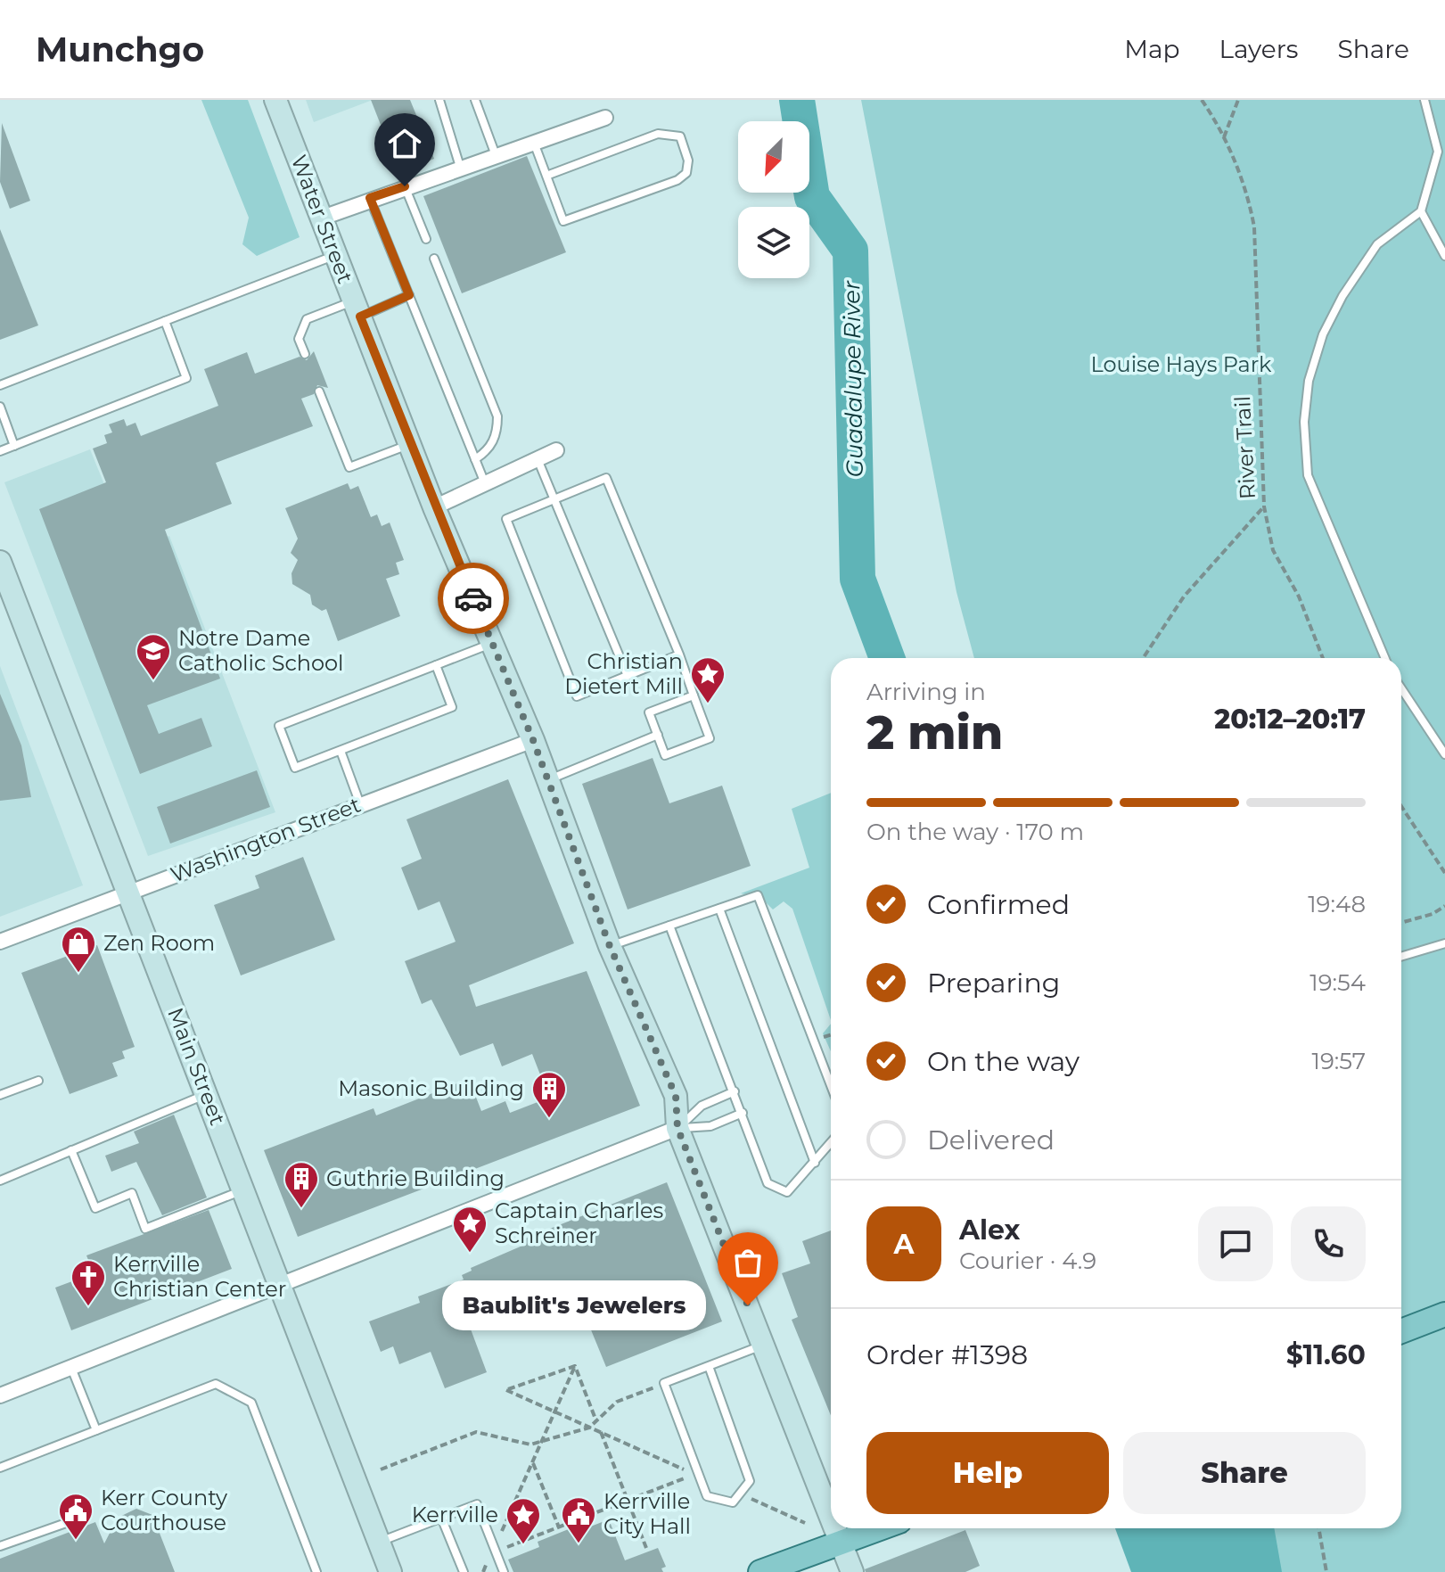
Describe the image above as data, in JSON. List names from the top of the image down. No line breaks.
{"streets":{"street":["Water Street","Washington Street","Main Street"],"path":["River Trail"]},"crossings":[["Water Street","Washington Street"],["Washington Street","Main Street"]],"water":["Guadalupe River"],"parks":["Louise Hays Park"],"places":{"school or university":["Notre Dame Catholic School"],"place":["Christian Dietert Mill","Captain Charles Schreiner","Kerrville"],"shop":["Zen Room"],"building":["Masonic Building","Guthrie Building"],"other":["Baublit's Jewelers"],"church":["Kerrville Christian Center"],"public building":["Kerr County Courthouse","Kerrville City Hall"]},"north":"bottom left","page":{"header":"Munchgo","nav":["Map","Layers","Share"],"heading":["2 min","Arriving in","20:12–20:17"],"panel":["Alex","Courier · 4.9","Order #1398","$11.60"],"bar":"On the way · 170 m","list":[["Confirmed","19:48"],["Preparing","19:54"],["On the way","19:57"],"Delivered"],"round":"A","bubble":"Baublit's Jewelers","buttons":["Help","Share"]}}
